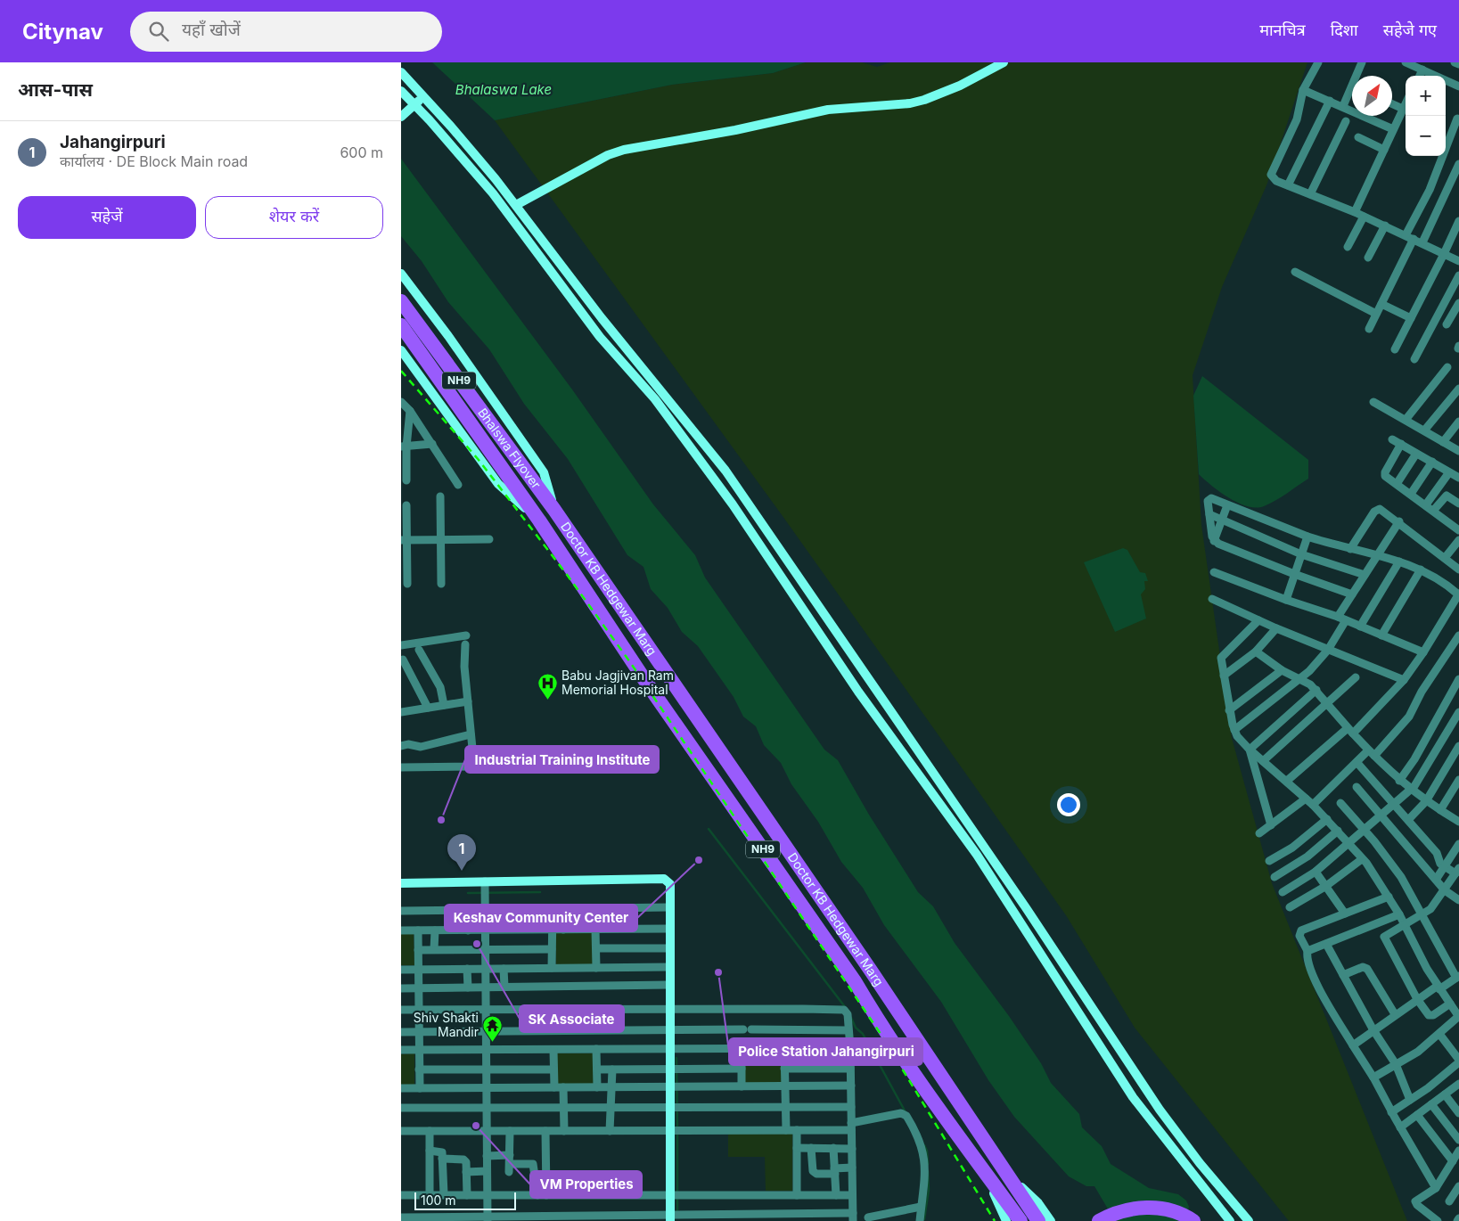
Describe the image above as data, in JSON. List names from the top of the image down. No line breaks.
{"streets":{"highway":["NH9","Bhalswa Flyover","Doctor KB Hedgewar Marg"]},"crossings":[["Bhalswa Flyover","Doctor KB Hedgewar Marg"]],"water":["Bhalaswa Lake"],"places":{"hospital":["Babu Jagjivan Ram Memorial Hospital"],"other":["Industrial Training Institute","Keshav Community Center","SK Associate","Police Station Jahangirpuri","VM Properties"],"temple":["Shiv Shakti Mandir"]},"scale_bar":"100 m","north":"top right","page":{"header":"Citynav","search":"यहाँ खोजें","nav":["मानचित्र","दिशा","सहेजे गए"],"heading":"आस-पास","map_buttons":["+","−"],"list":[{"mark":"1","name":"Jahangirpuri","note":"कार्यालय · DE Block Main road","value":"600 m"}],"buttons":["सहेजें","शेयर करें"],"pins":"1","scale":"100 m"}}
